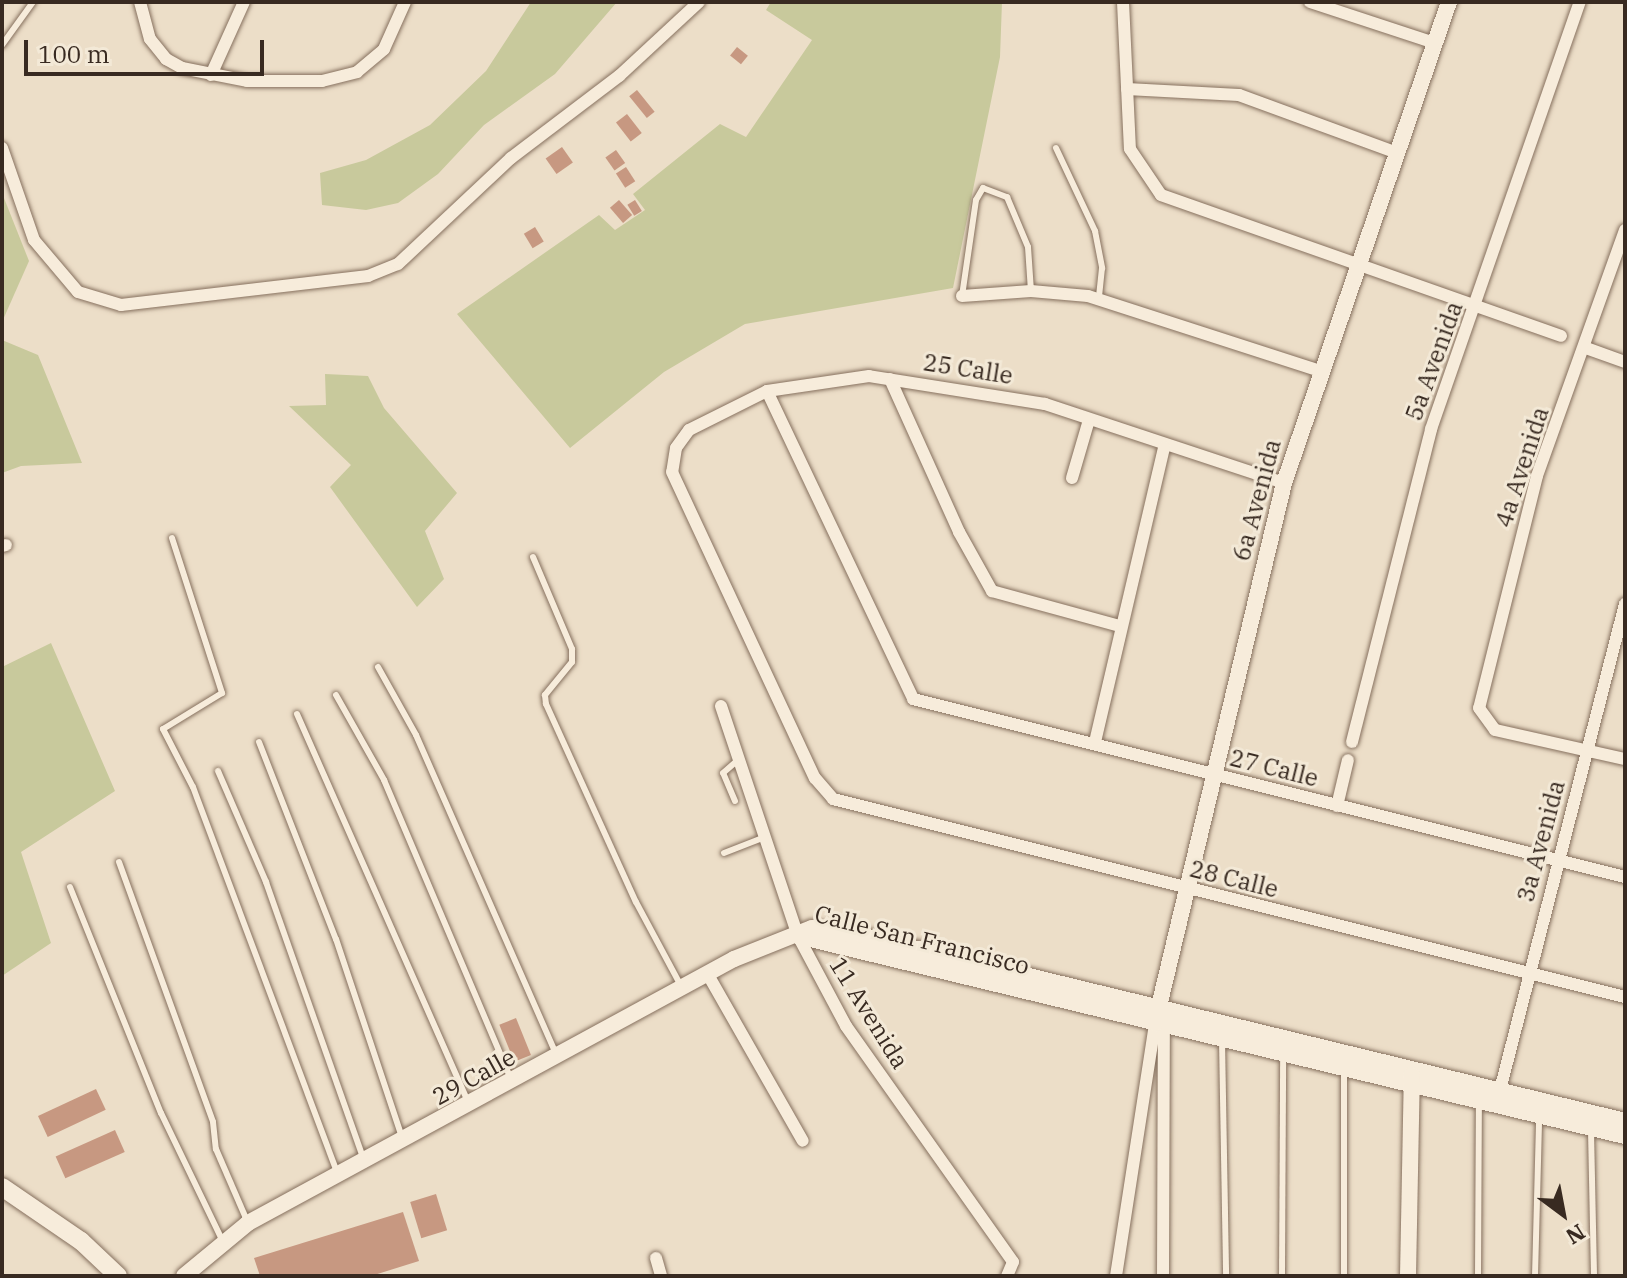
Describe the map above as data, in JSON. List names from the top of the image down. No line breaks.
{"streets":{"street":["5a Avenida","25 Calle","4a Avenida","6a Avenida","27 Calle","3a Avenida","28 Calle","Calle San Francisco","11 Avenida","29 Calle"]},"crossings":[["25 Calle","6a Avenida"],["25 Calle","27 Calle"],["25 Calle","28 Calle"],["4a Avenida","3a Avenida"],["6a Avenida","27 Calle"],["6a Avenida","28 Calle"],["6a Avenida","Calle San Francisco"],["27 Calle","3a Avenida"],["3a Avenida","28 Calle"],["3a Avenida","Calle San Francisco"],["Calle San Francisco","11 Avenida"],["Calle San Francisco","29 Calle"],["11 Avenida","29 Calle"]],"scale_bar":"100 m","north":"bottom right"}
